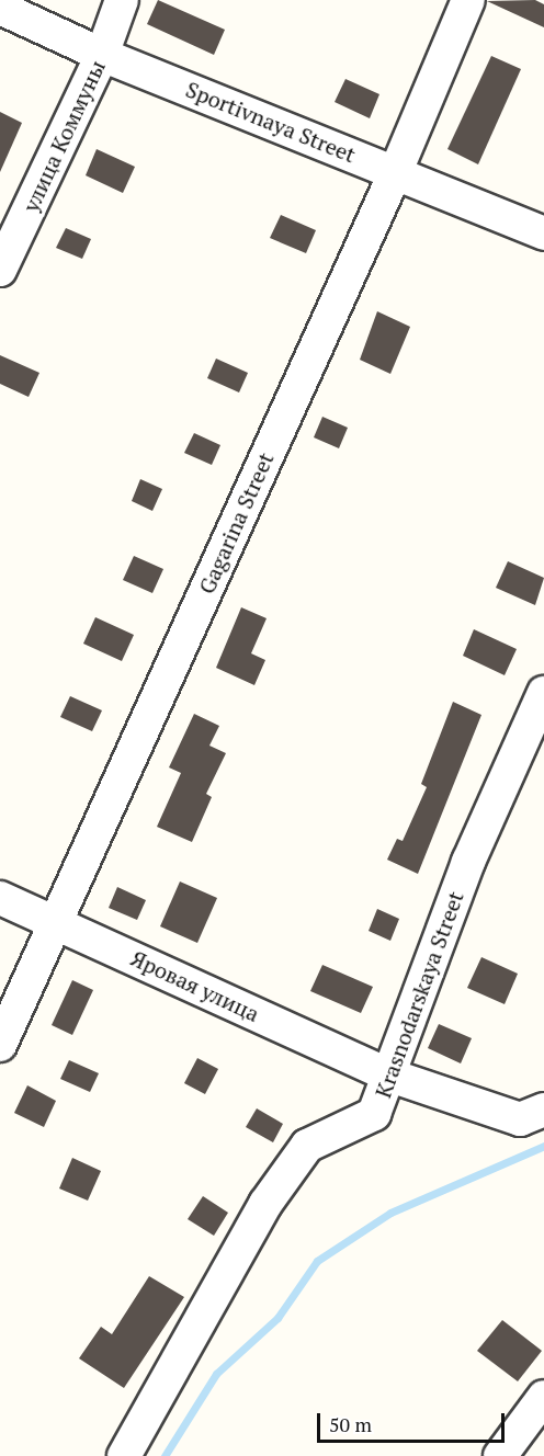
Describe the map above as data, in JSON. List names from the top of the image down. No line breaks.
{"streets":{"street":["Sportivnaya Street","улица Коммуны","Gagarina Street","Яровая улица","Krasnodarskaya Street"]},"crossings":[["Sportivnaya Street","улица Коммуны"],["Sportivnaya Street","Gagarina Street"],["Gagarina Street","Яровая улица"],["Яровая улица","Krasnodarskaya Street"]],"scale_bar":"50 m"}
